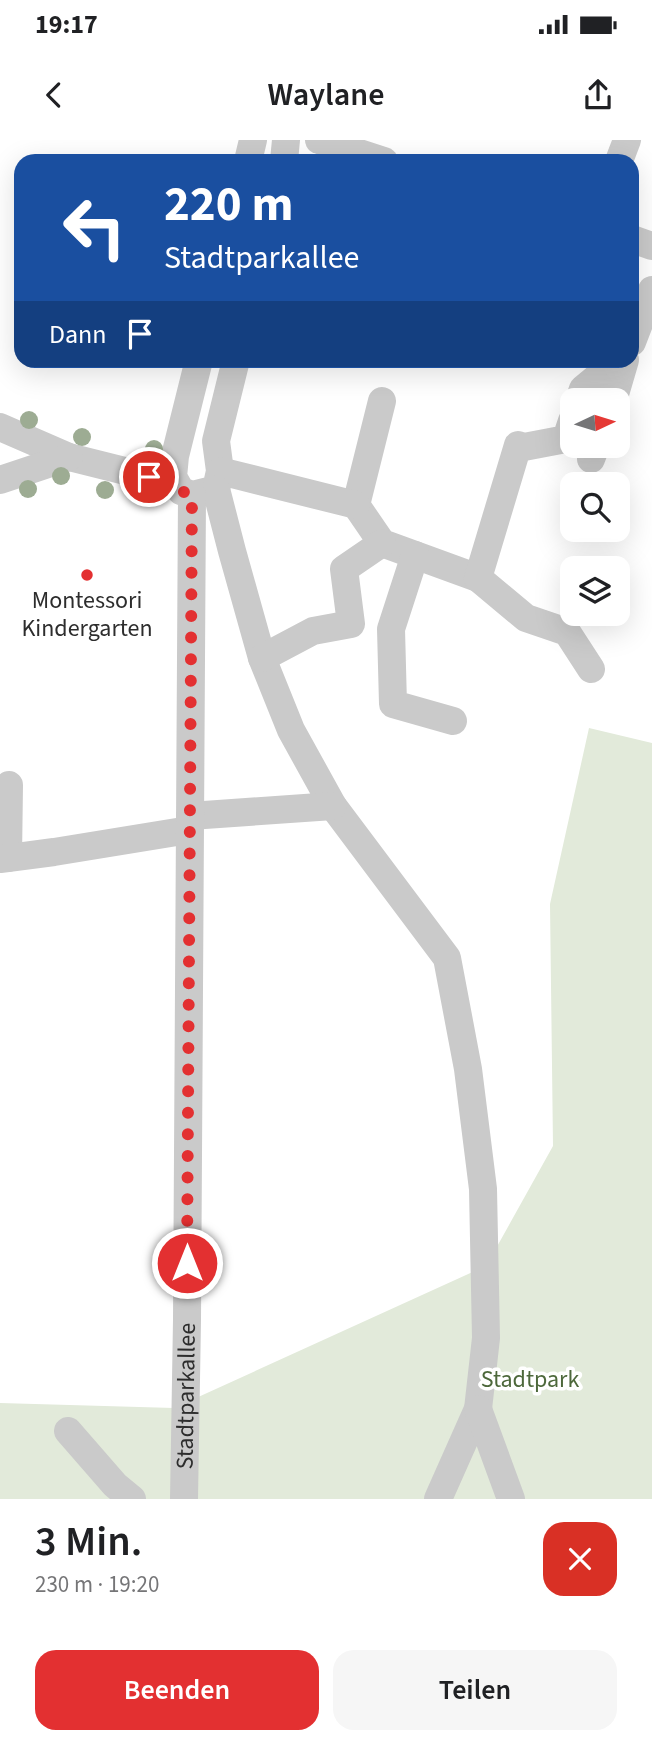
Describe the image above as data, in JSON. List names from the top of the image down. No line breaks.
{"streets":{"street":["Stadtparkallee"]},"parks":["Stadtpark"],"places":["Montessori Kindergarten"],"north":"right","page":{"status":"19:17","header":"Waylane","turn":["220 m","Stadtparkallee"],"then":"Dann","heading":["3 Min.","230 m · 19:20"],"buttons":["Beenden","Teilen"]}}
